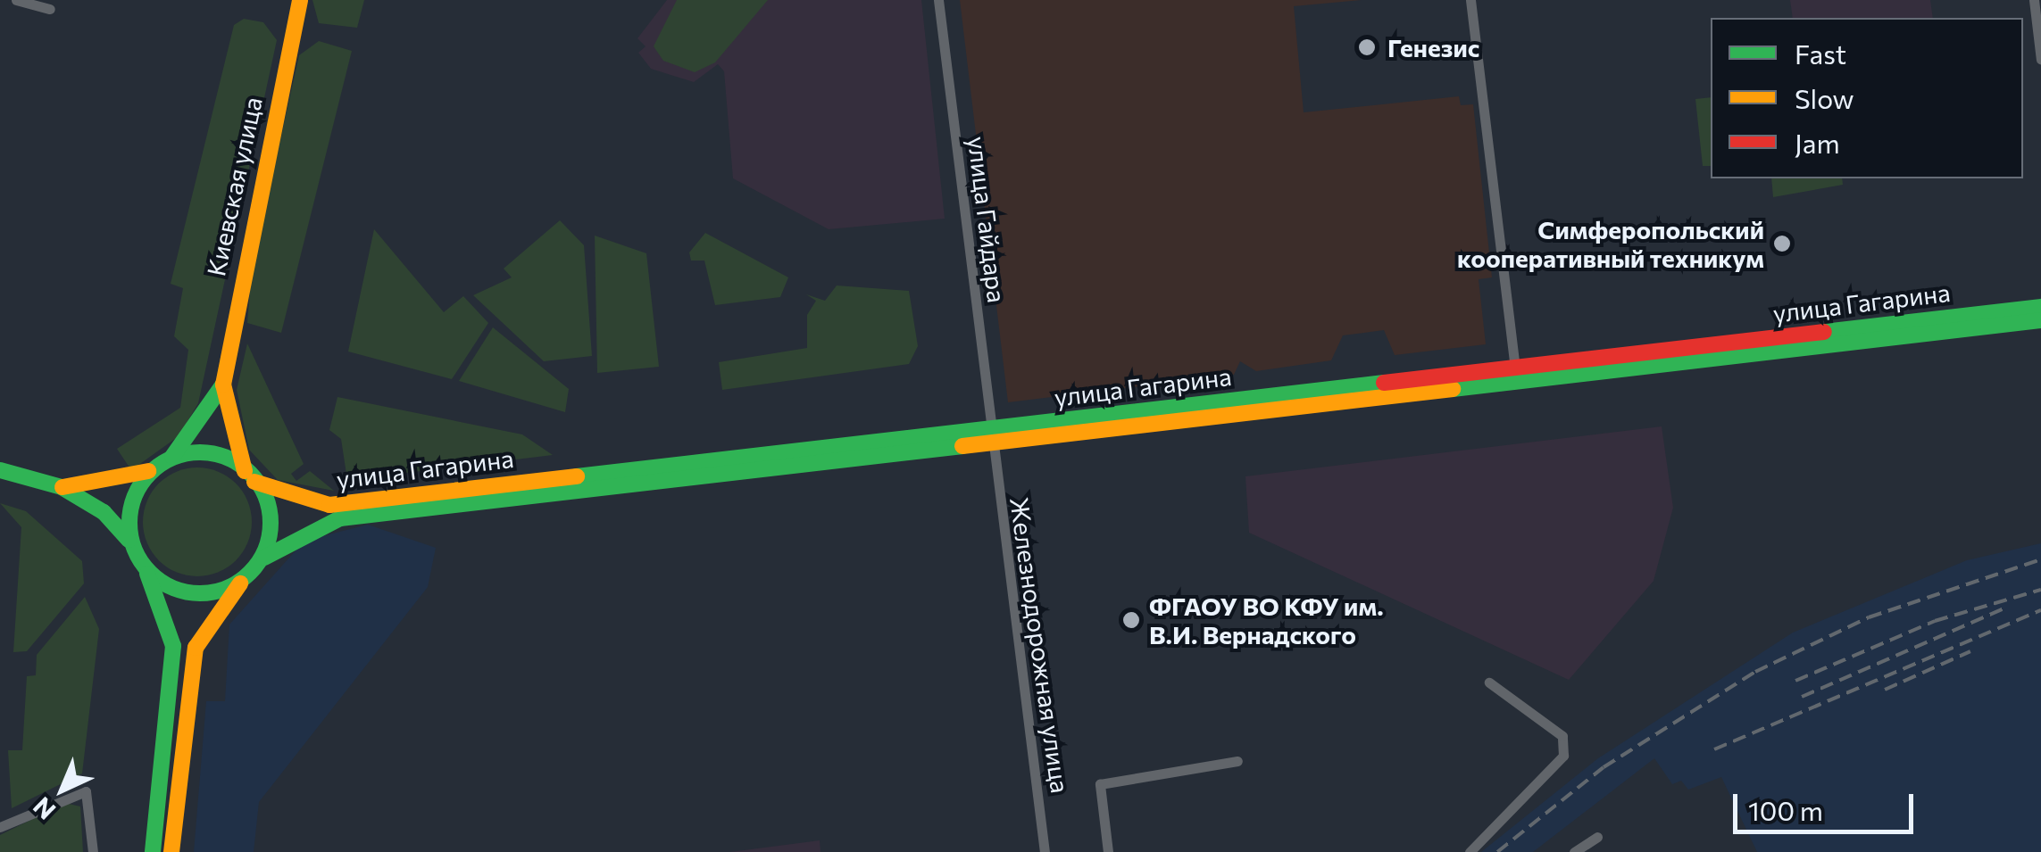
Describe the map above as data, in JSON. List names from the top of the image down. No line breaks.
{"streets":{"main road":["Киевская улица","улица Гагарина"],"street":["улица Гайдара","Железнодорожная улица"]},"crossings":[["Киевская улица","улица Гагарина"],["улица Гайдара","улица Гагарина"],["улица Гайдара","Железнодорожная улица"],["улица Гагарина","Железнодорожная улица"]],"places":["Генезис","Симферопольский кооперативный техникум","ФГАОУ ВО КФУ им. В.И. Вернадского"],"legend":["Fast","Slow","Jam"],"scale_bar":"100 m","north":"bottom left"}
